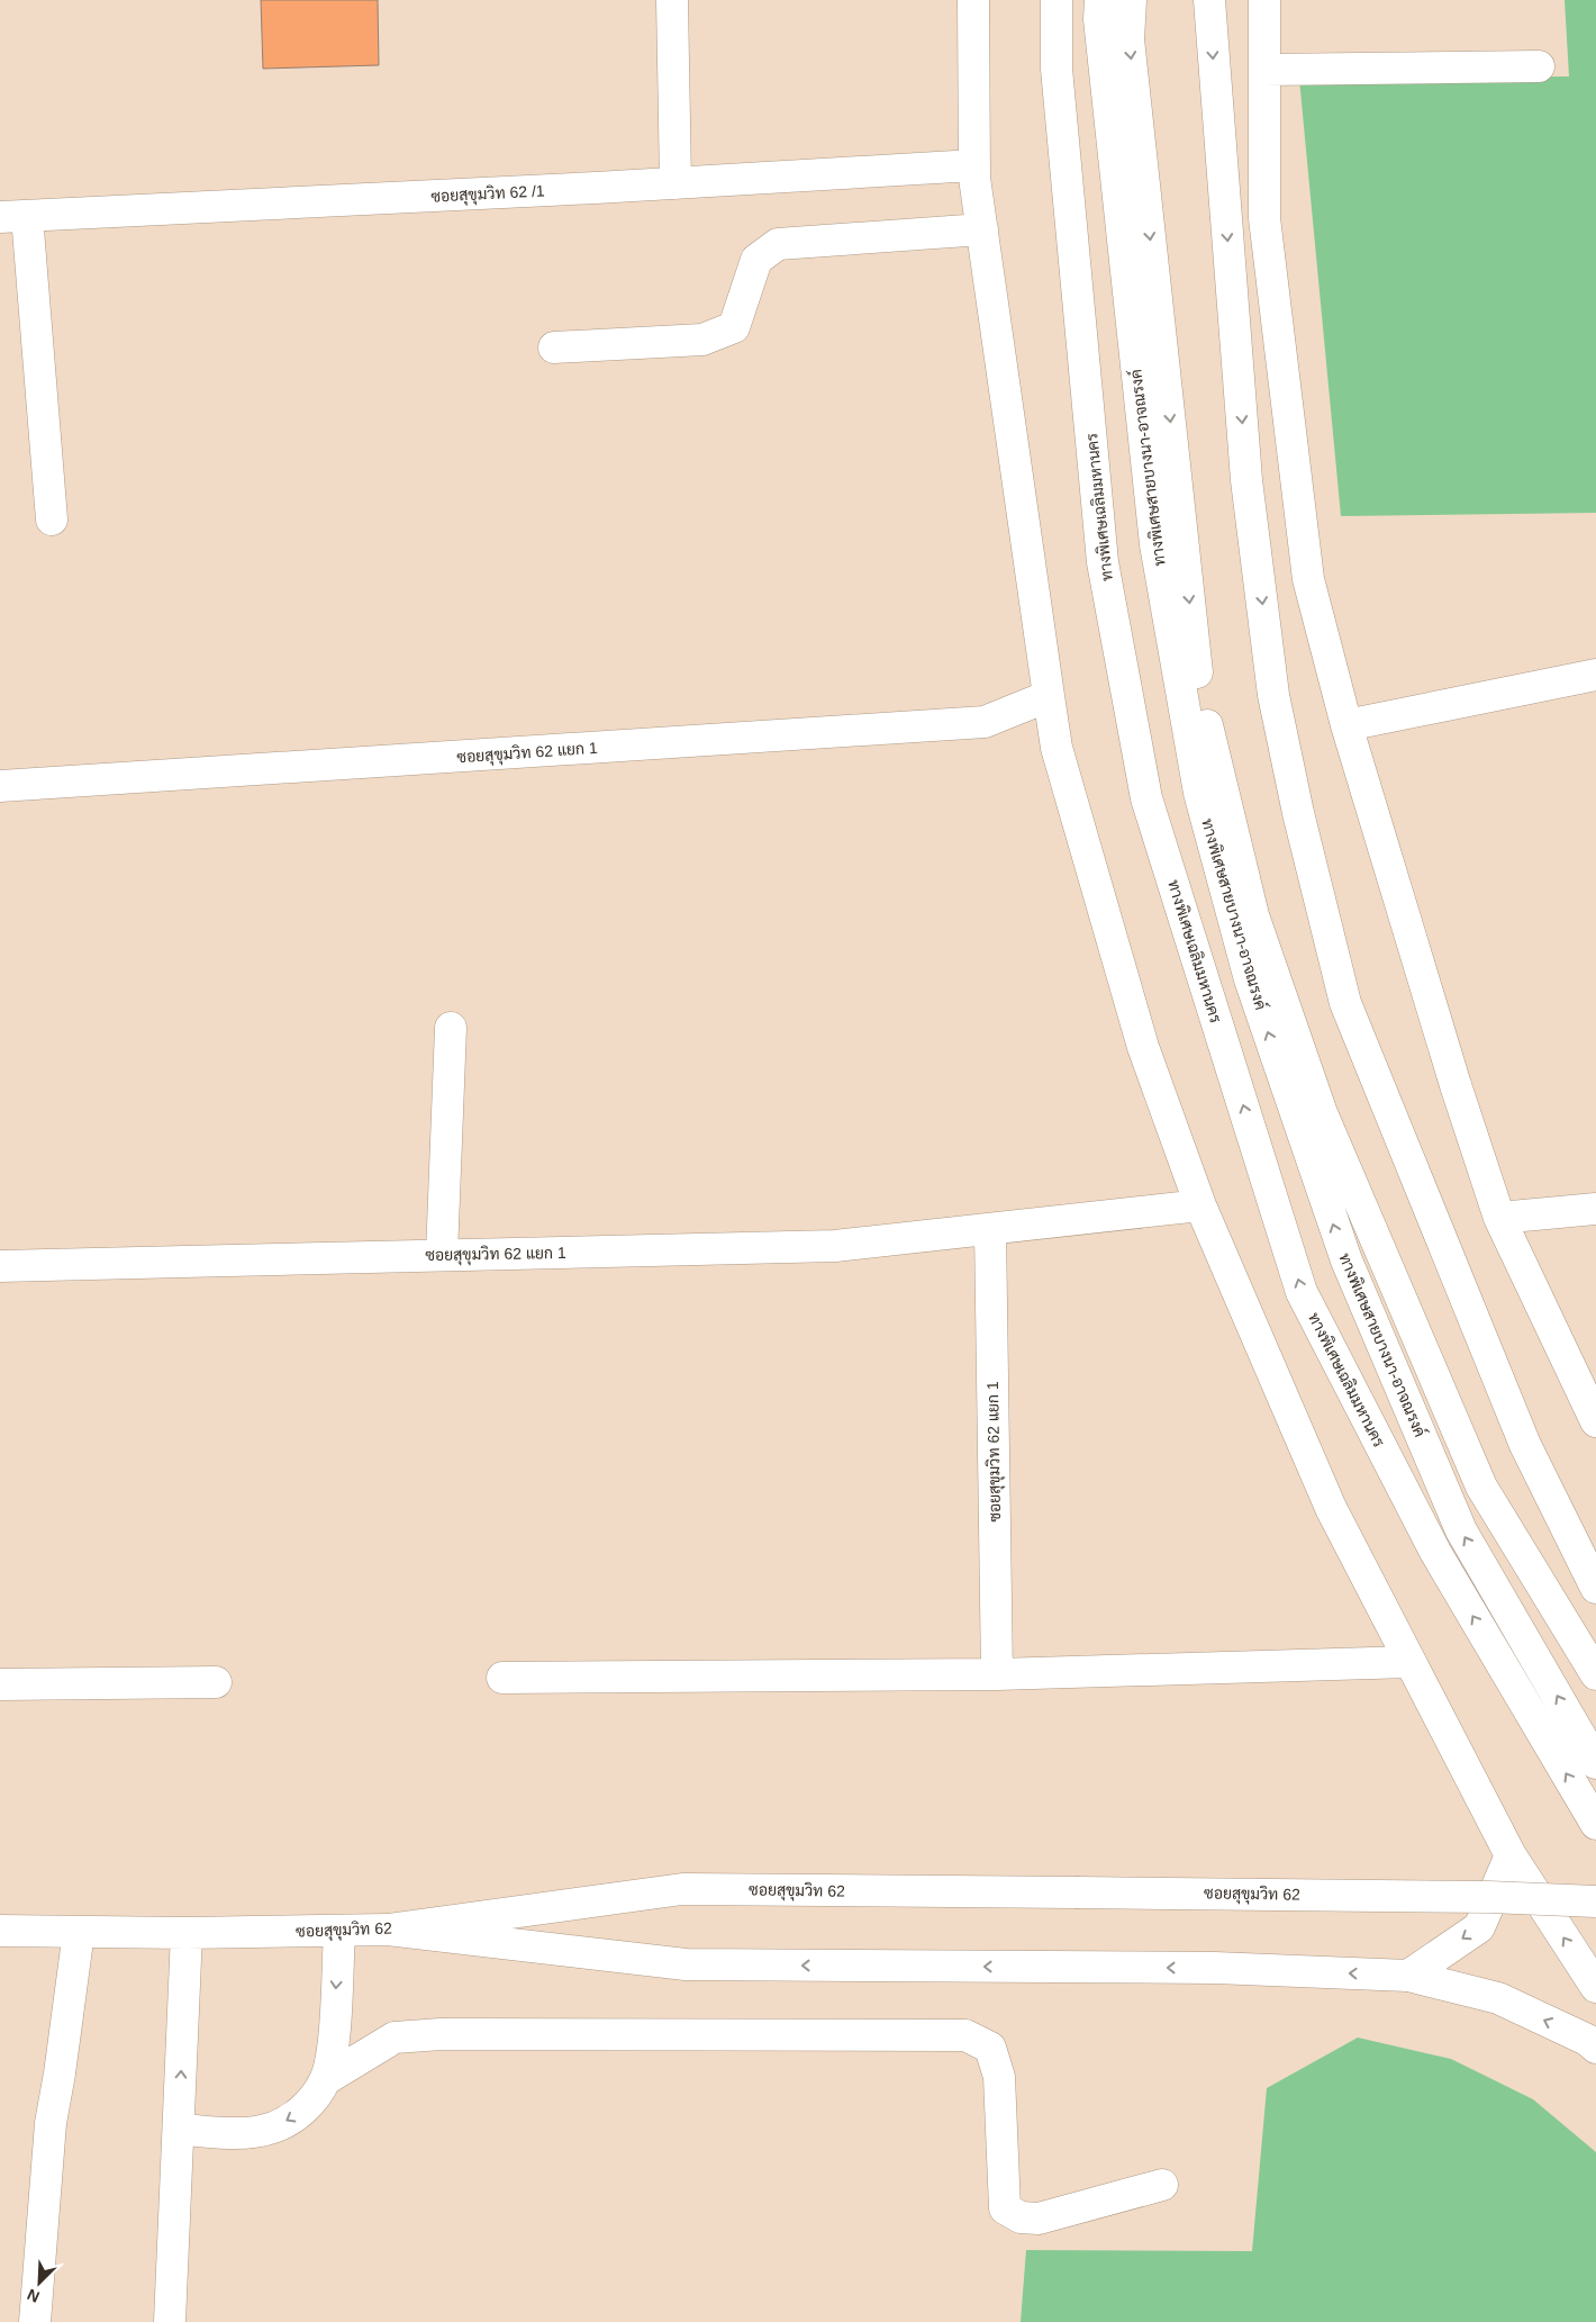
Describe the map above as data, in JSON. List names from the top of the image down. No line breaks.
{"streets":{"main road":["ซอยสุขุมวิท 62 /1","ทางพิเศษสายบางนา-อาจณรงค์","ทางพิเศษเฉลิมมหานคร","ซอยสุขุมวิท 62 แยก 1","ซอยสุขุมวิท 62"]},"north":"bottom left"}
